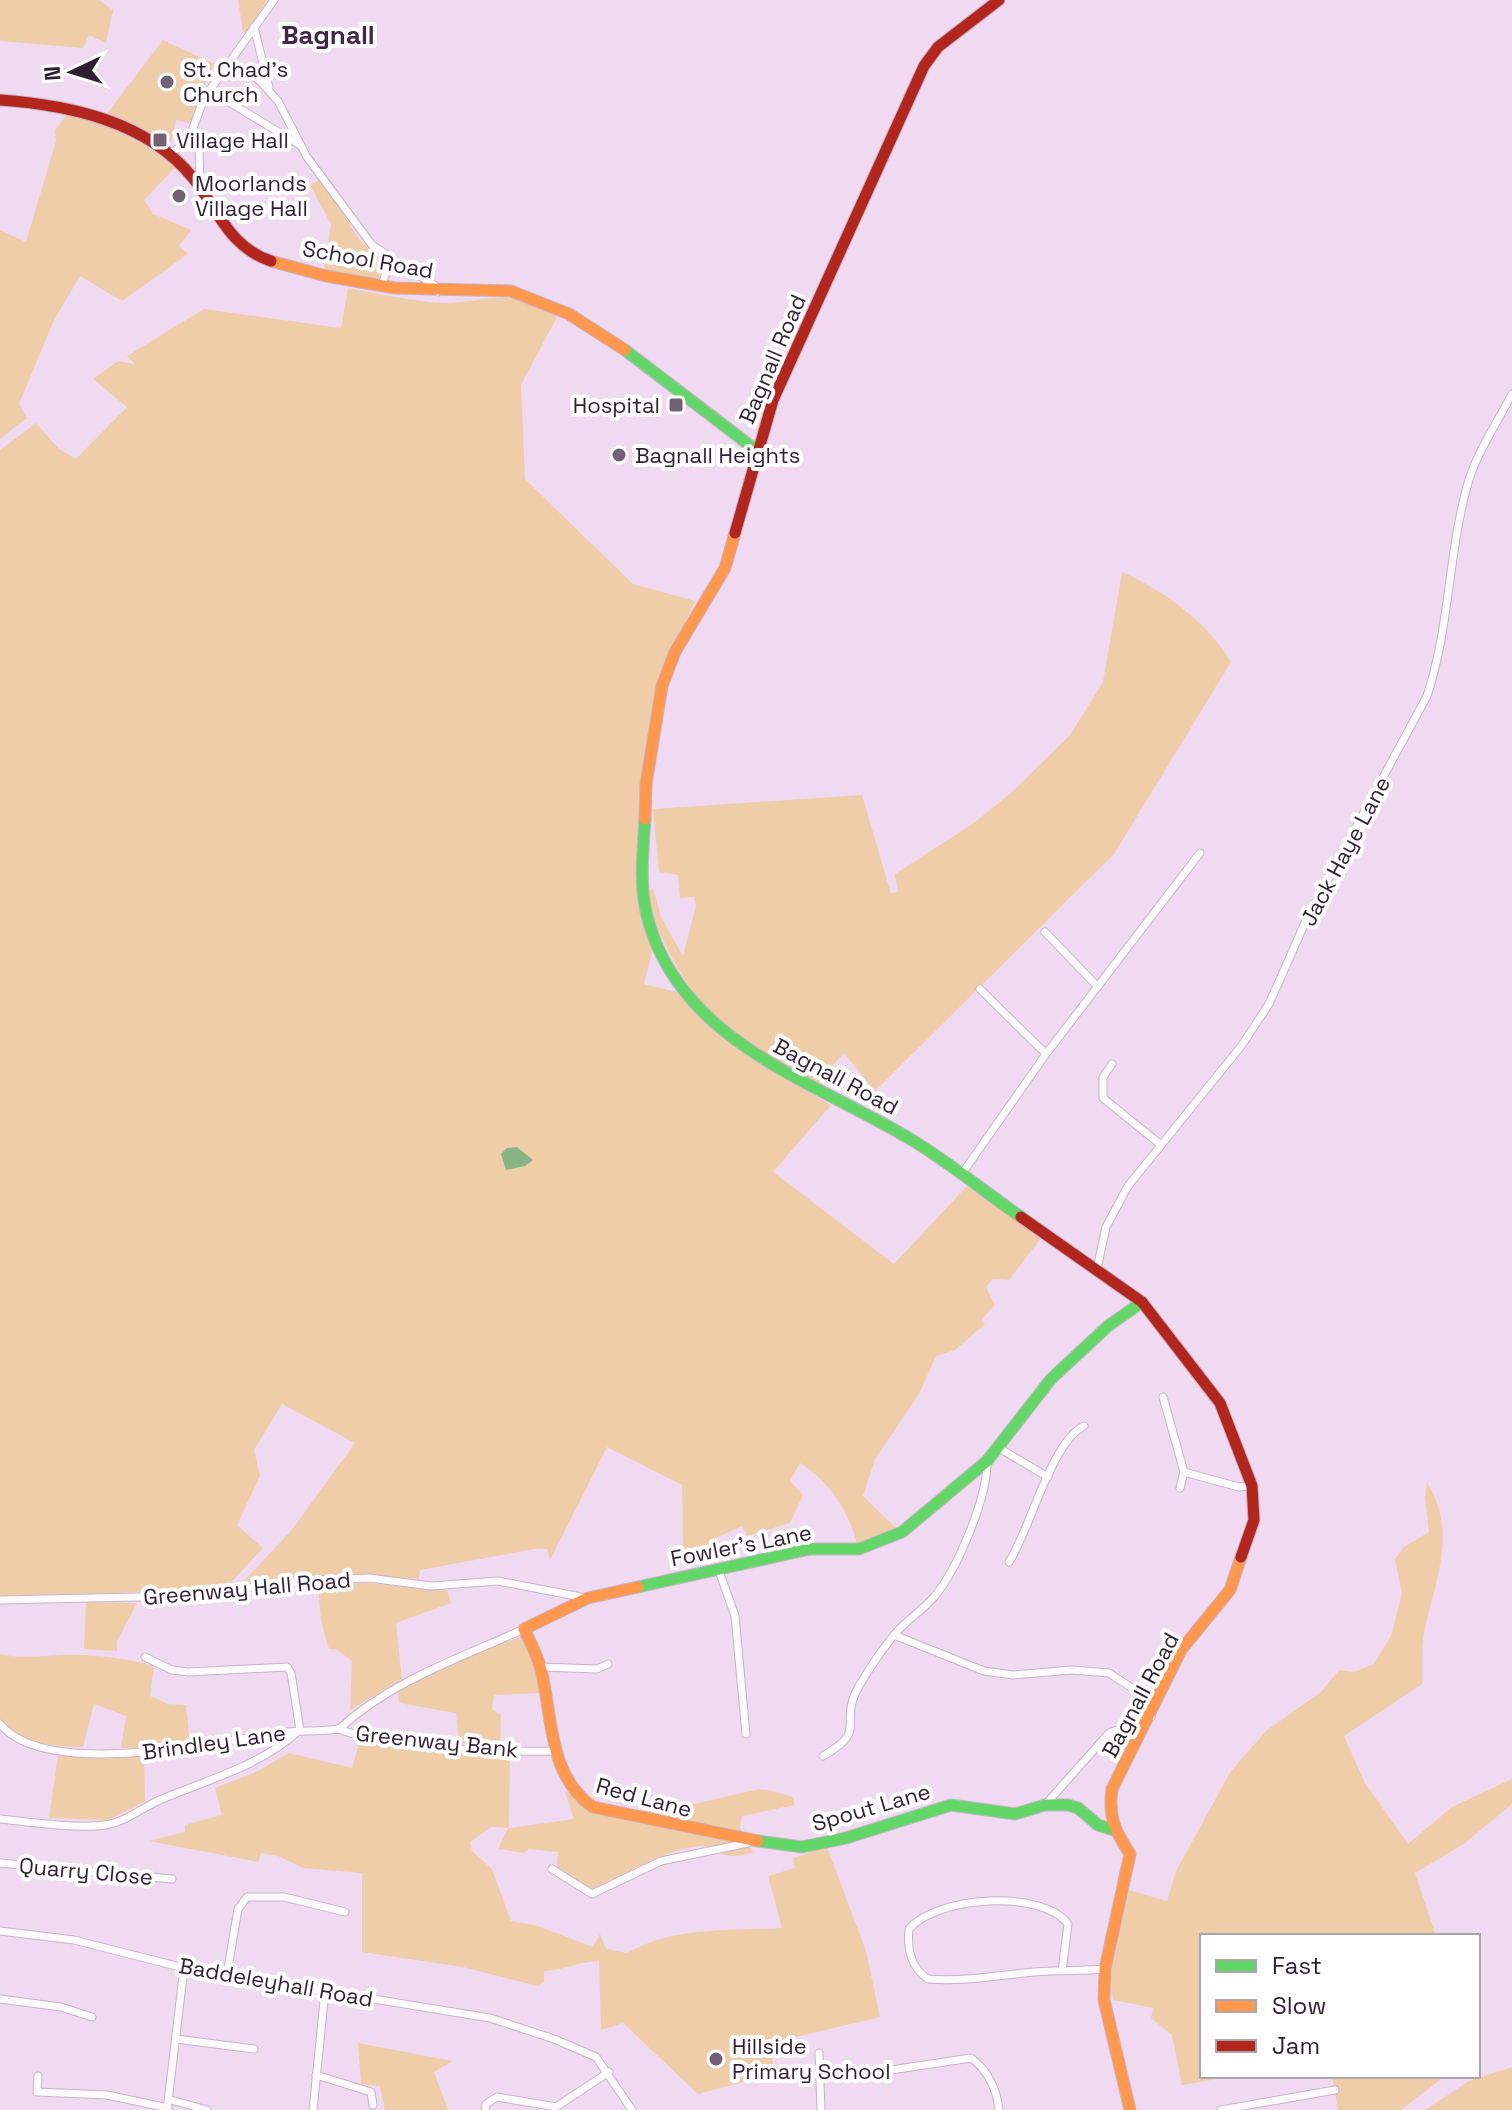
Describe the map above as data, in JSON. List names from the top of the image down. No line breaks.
{"streets":{"street":["School Road","Bagnall Road","Jack Haye Lane","Fowler's Lane","Greenway Hall Road","Greenway Bank","Brindley Lane","Red Lane","Spout Lane","Quarry Close","Baddeleyhall Road"]},"crossings":[["School Road","Bagnall Road"],["Bagnall Road","Jack Haye Lane"],["Bagnall Road","Fowler's Lane"],["Bagnall Road","Spout Lane"],["Fowler's Lane","Greenway Hall Road"],["Fowler's Lane","Greenway Bank"],["Fowler's Lane","Red Lane"],["Greenway Bank","Brindley Lane"],["Greenway Bank","Red Lane"],["Red Lane","Spout Lane"]],"districts":["Bagnall"],"places":{"other":["St. Chad's Church","Moorlands Village Hall","Bagnall Heights","Hillside Primary School"],"transit":["Village Hall","Hospital"]},"legend":["Fast","Slow","Jam"],"north":"left"}
